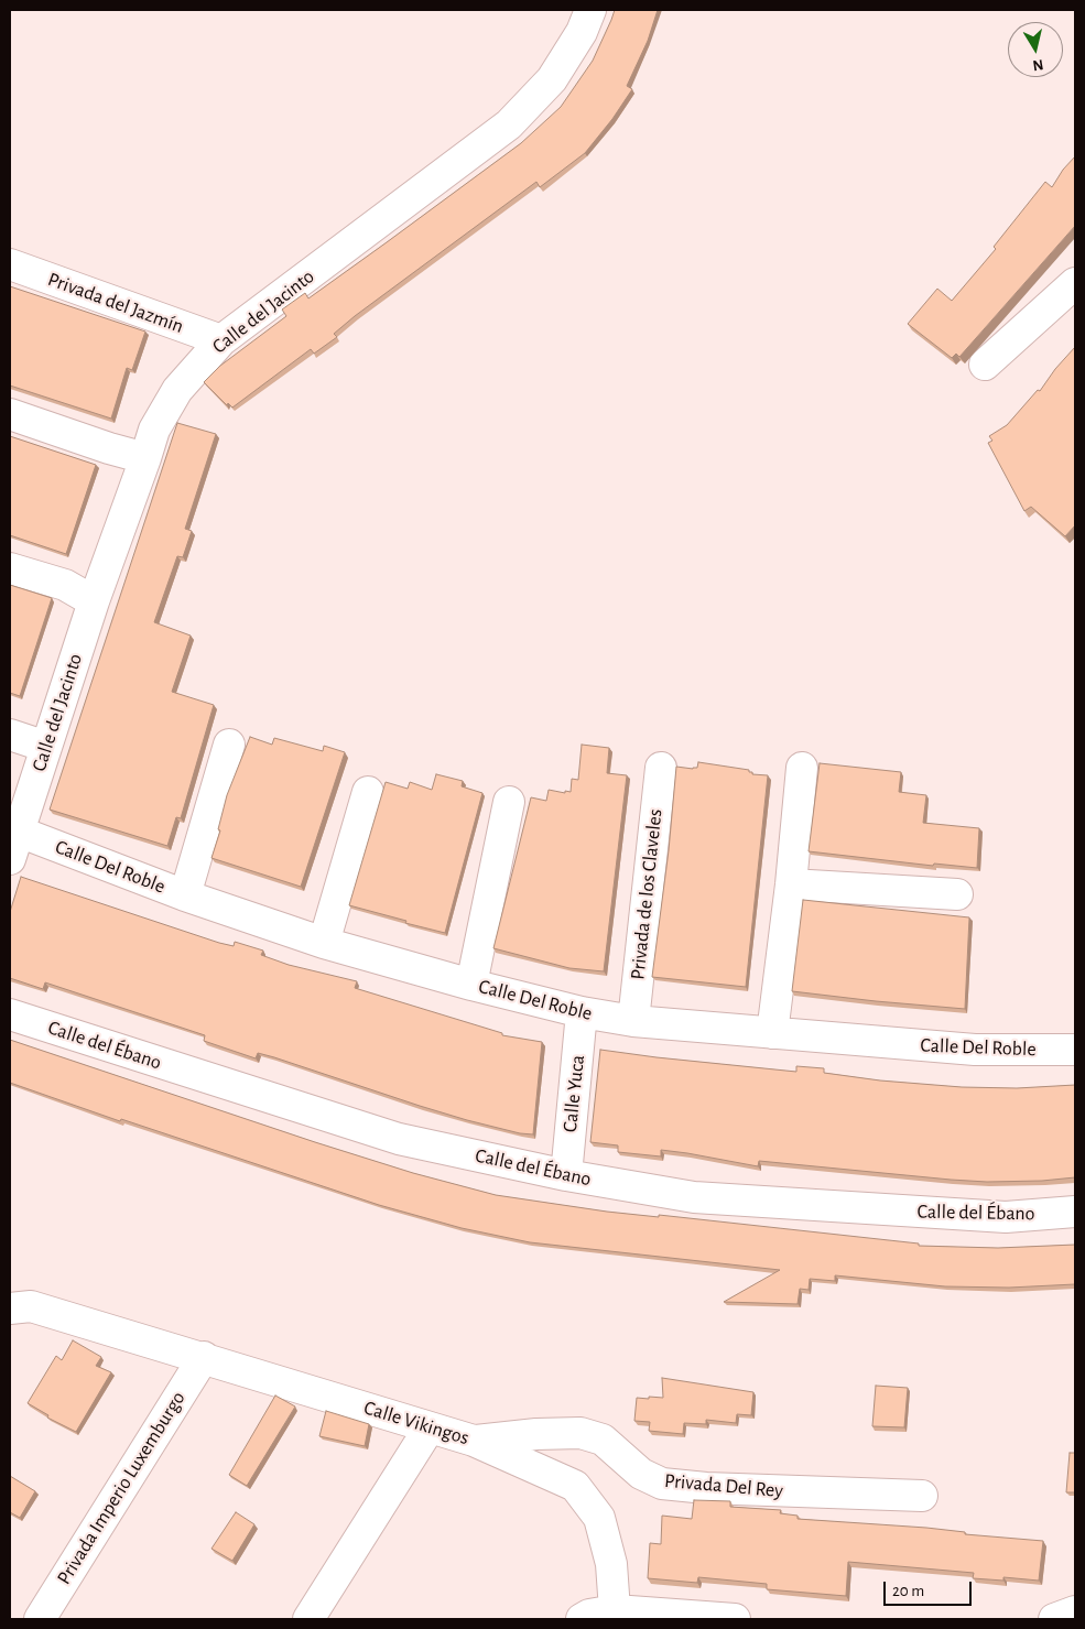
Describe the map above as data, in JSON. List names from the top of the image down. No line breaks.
{"streets":{"street":["Privada del Jazmín","Calle del Jacinto","Calle Del Roble","Privada de los Claveles","Calle del Ébano","Calle Yuca","Calle Vikingos","Privada Del Rey","Privada Imperio Luxemburgo"]},"crossings":[["Privada del Jazmín","Calle del Jacinto"],["Calle del Jacinto","Calle Del Roble"],["Calle Del Roble","Privada de los Claveles"],["Calle Del Roble","Calle Yuca"],["Calle del Ébano","Calle Yuca"],["Calle Vikingos","Privada Del Rey"],["Calle Vikingos","Privada Imperio Luxemburgo"]],"scale_bar":"20 m","north":"bottom"}
